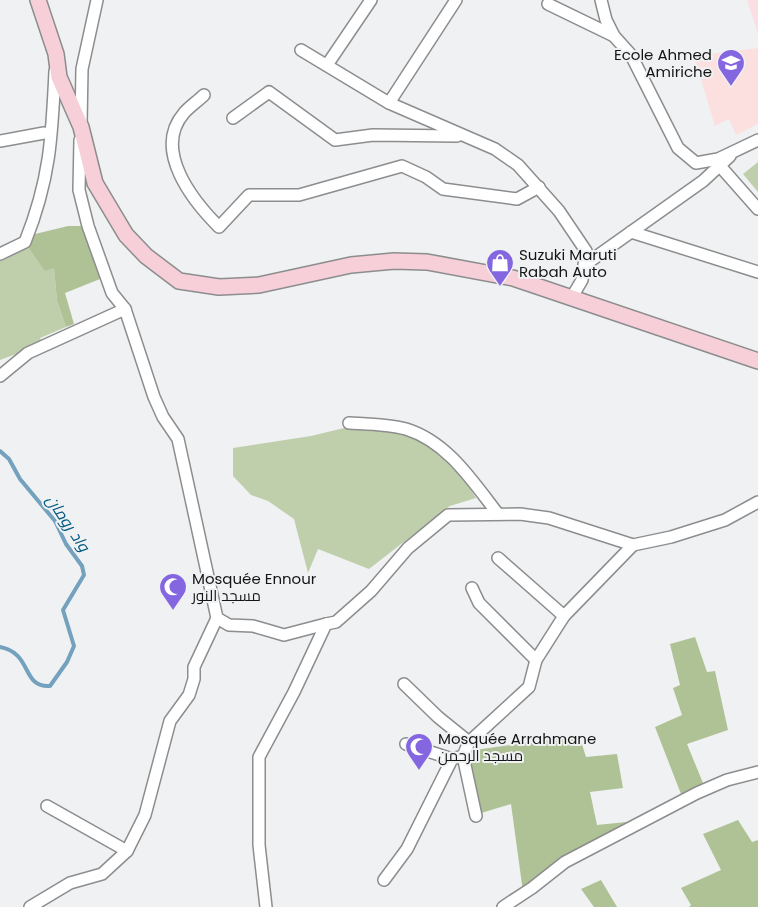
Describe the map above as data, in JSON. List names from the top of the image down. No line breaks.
{"water":["واد رومان"],"places":{"school or university":["Ecole Ahmed Amiriche"],"shop":["Suzuki Maruti Rabah Auto"],"mosque":["Mosquée Ennour مسجد النور","Mosquée Arrahmane مسجد الرحمن"]}}
